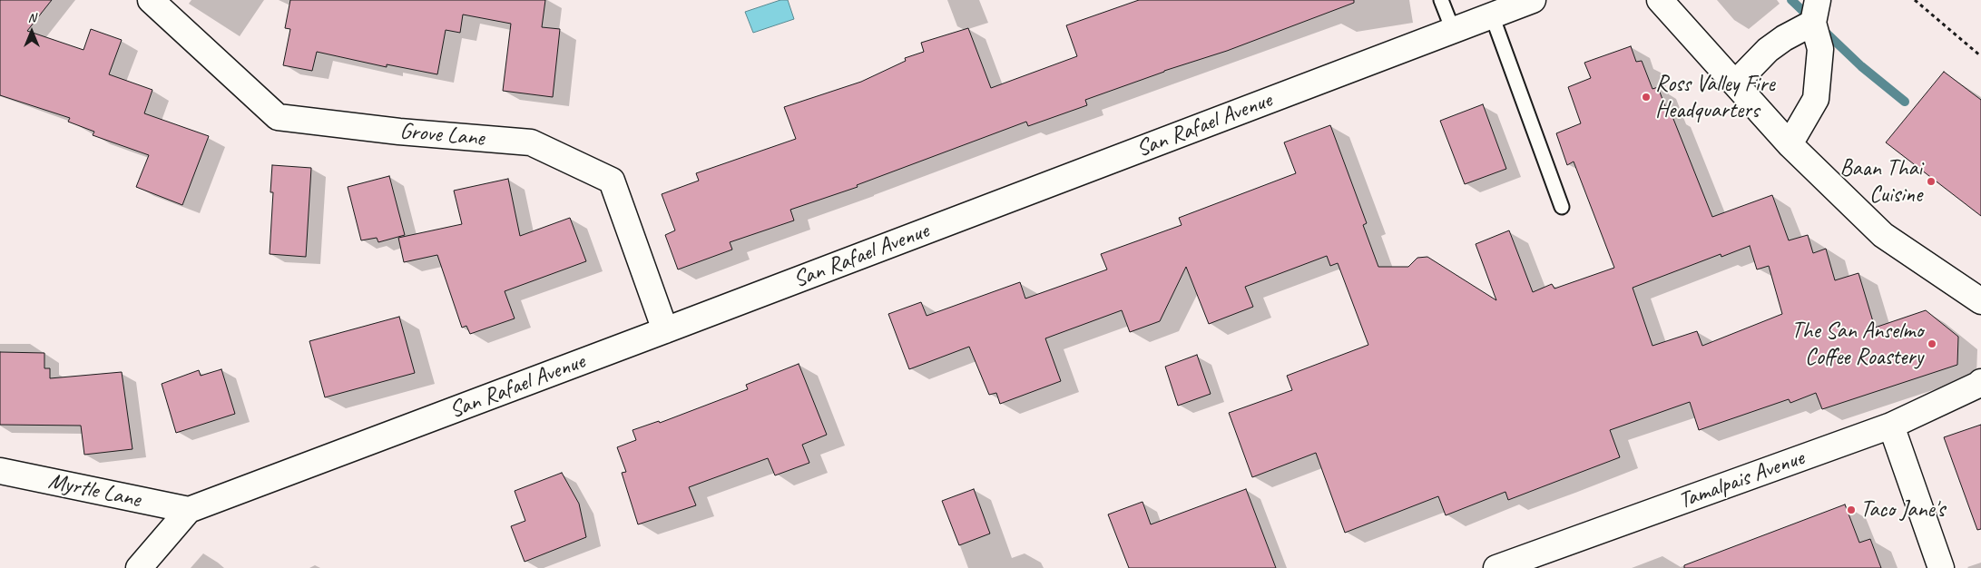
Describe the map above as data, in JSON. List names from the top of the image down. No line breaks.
{"streets":{"street":["San Rafael Avenue","Grove Lane","Tamalpais Avenue","Myrtle Lane"]},"crossings":[["San Rafael Avenue","Grove Lane"],["San Rafael Avenue","Myrtle Lane"]],"places":["Ross Valley Fire Headquarters","Baan Thai Cuisine","The San Anselmo Coffee Roastery","Taco Jane's"],"north":"top"}
